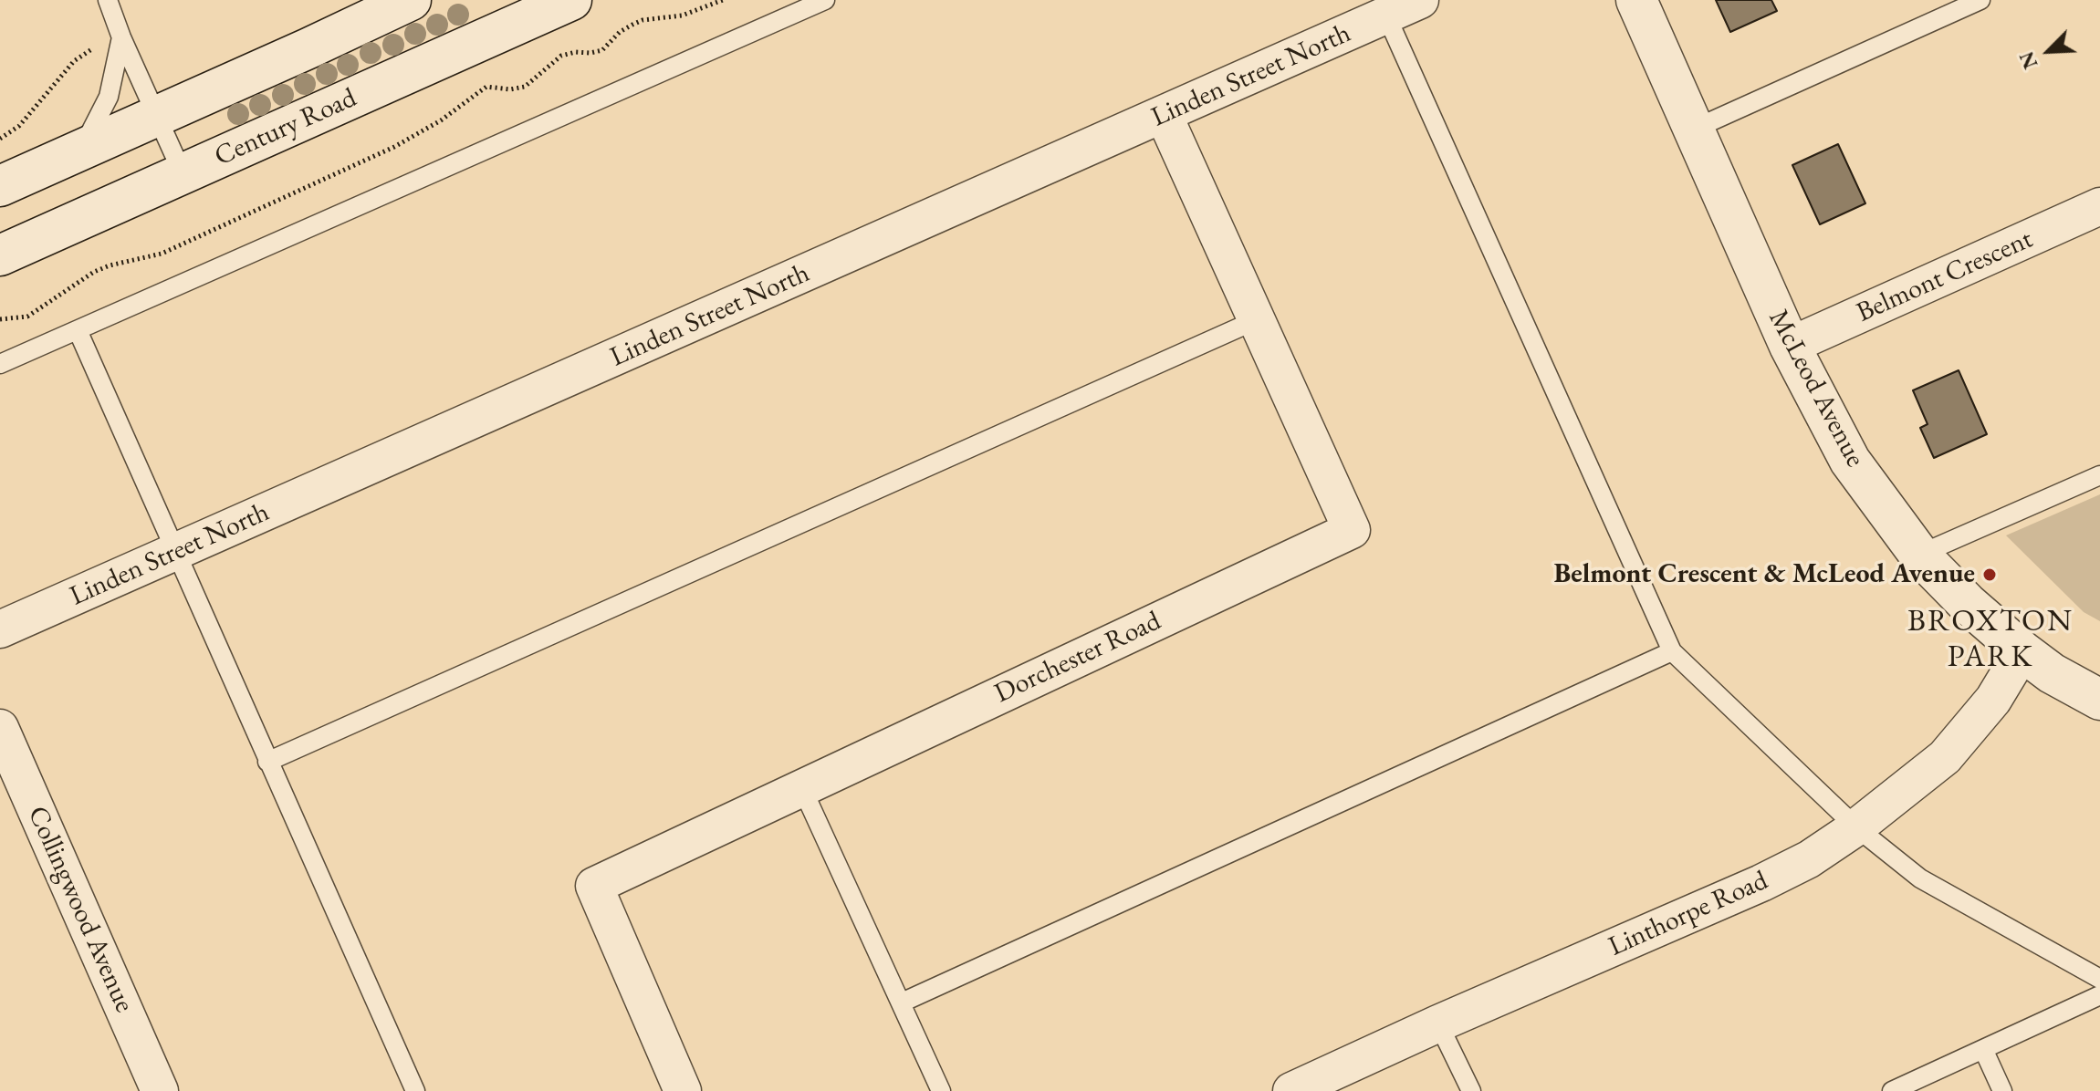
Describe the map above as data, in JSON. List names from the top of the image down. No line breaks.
{"streets":{"main road":["Century Road","McLeod Avenue"],"street":["Linden Street North","Belmont Crescent","Dorchester Road","Collingwood Avenue","Linthorpe Road"]},"crossings":[["Linden Street North","Dorchester Road"],["Belmont Crescent","McLeod Avenue"],["McLeod Avenue","Linthorpe Road"]],"districts":["BROXTON PARK"],"places":["Belmont Crescent & McLeod Avenue"],"north":"bottom left"}
